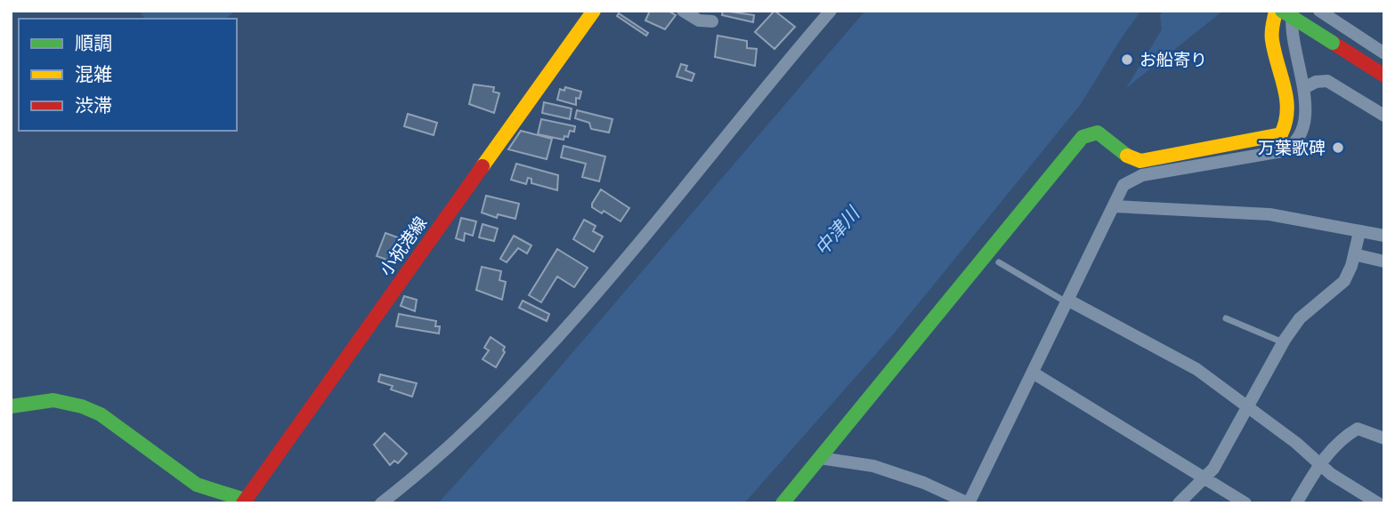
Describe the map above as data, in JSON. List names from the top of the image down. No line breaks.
{"streets":{"street":["小祝港線"]},"water":["中津川"],"places":["お船寄り","万葉歌碑"],"legend":["順調","混雑","渋滞"]}
